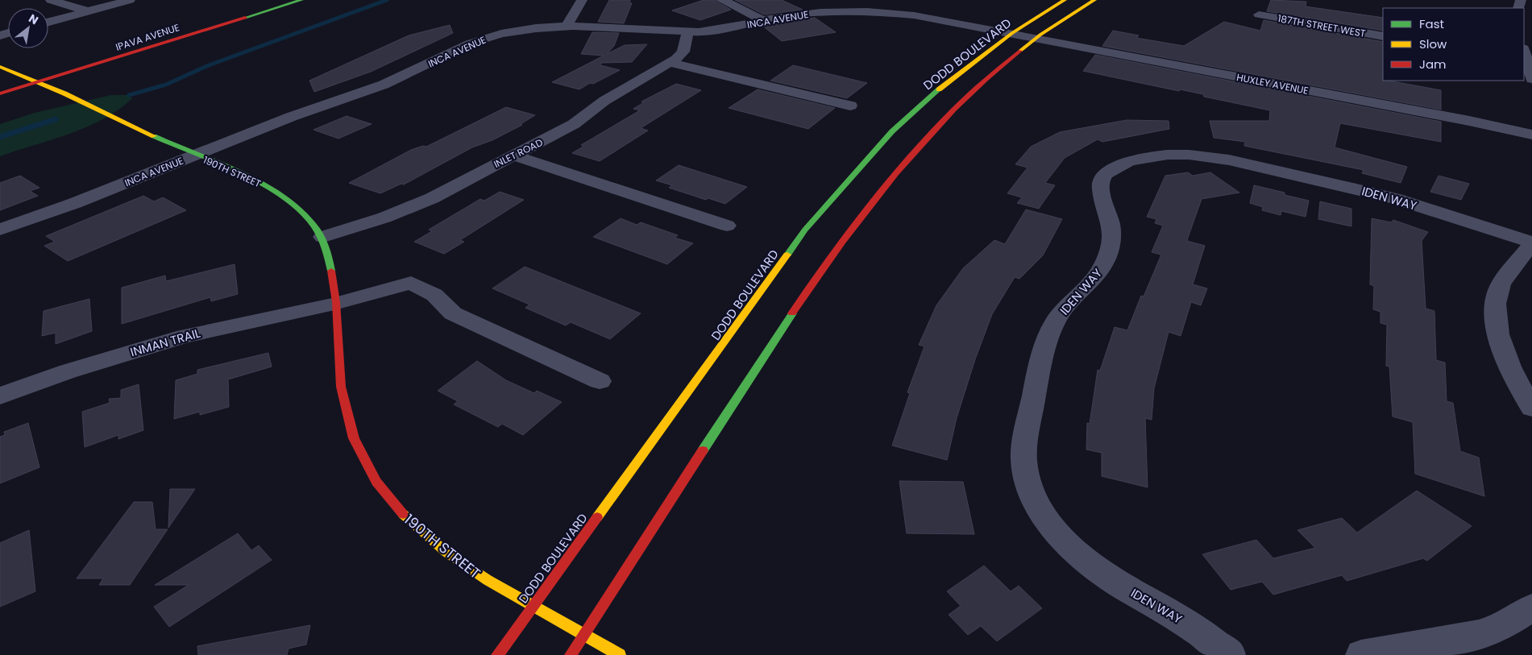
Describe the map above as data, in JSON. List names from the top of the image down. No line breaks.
{"streets":{"main road":["IPAVA AVENUE","DODD BOULEVARD","190TH STREET"],"street":["INCA AVENUE","187TH STREET WEST","HUXLEY AVENUE","INLET ROAD","IDEN WAY","INMAN TRAIL"]},"crossings":[["INCA AVENUE","DODD BOULEVARD"],["INCA AVENUE","HUXLEY AVENUE"],["INCA AVENUE","INLET ROAD"],["INCA AVENUE","190TH STREET"],["IPAVA AVENUE","190TH STREET"],["DODD BOULEVARD","HUXLEY AVENUE"],["DODD BOULEVARD","190TH STREET"],["INLET ROAD","190TH STREET"],["190TH STREET","INMAN TRAIL"]],"legend":["Fast","Slow","Jam"],"north":"top right"}
